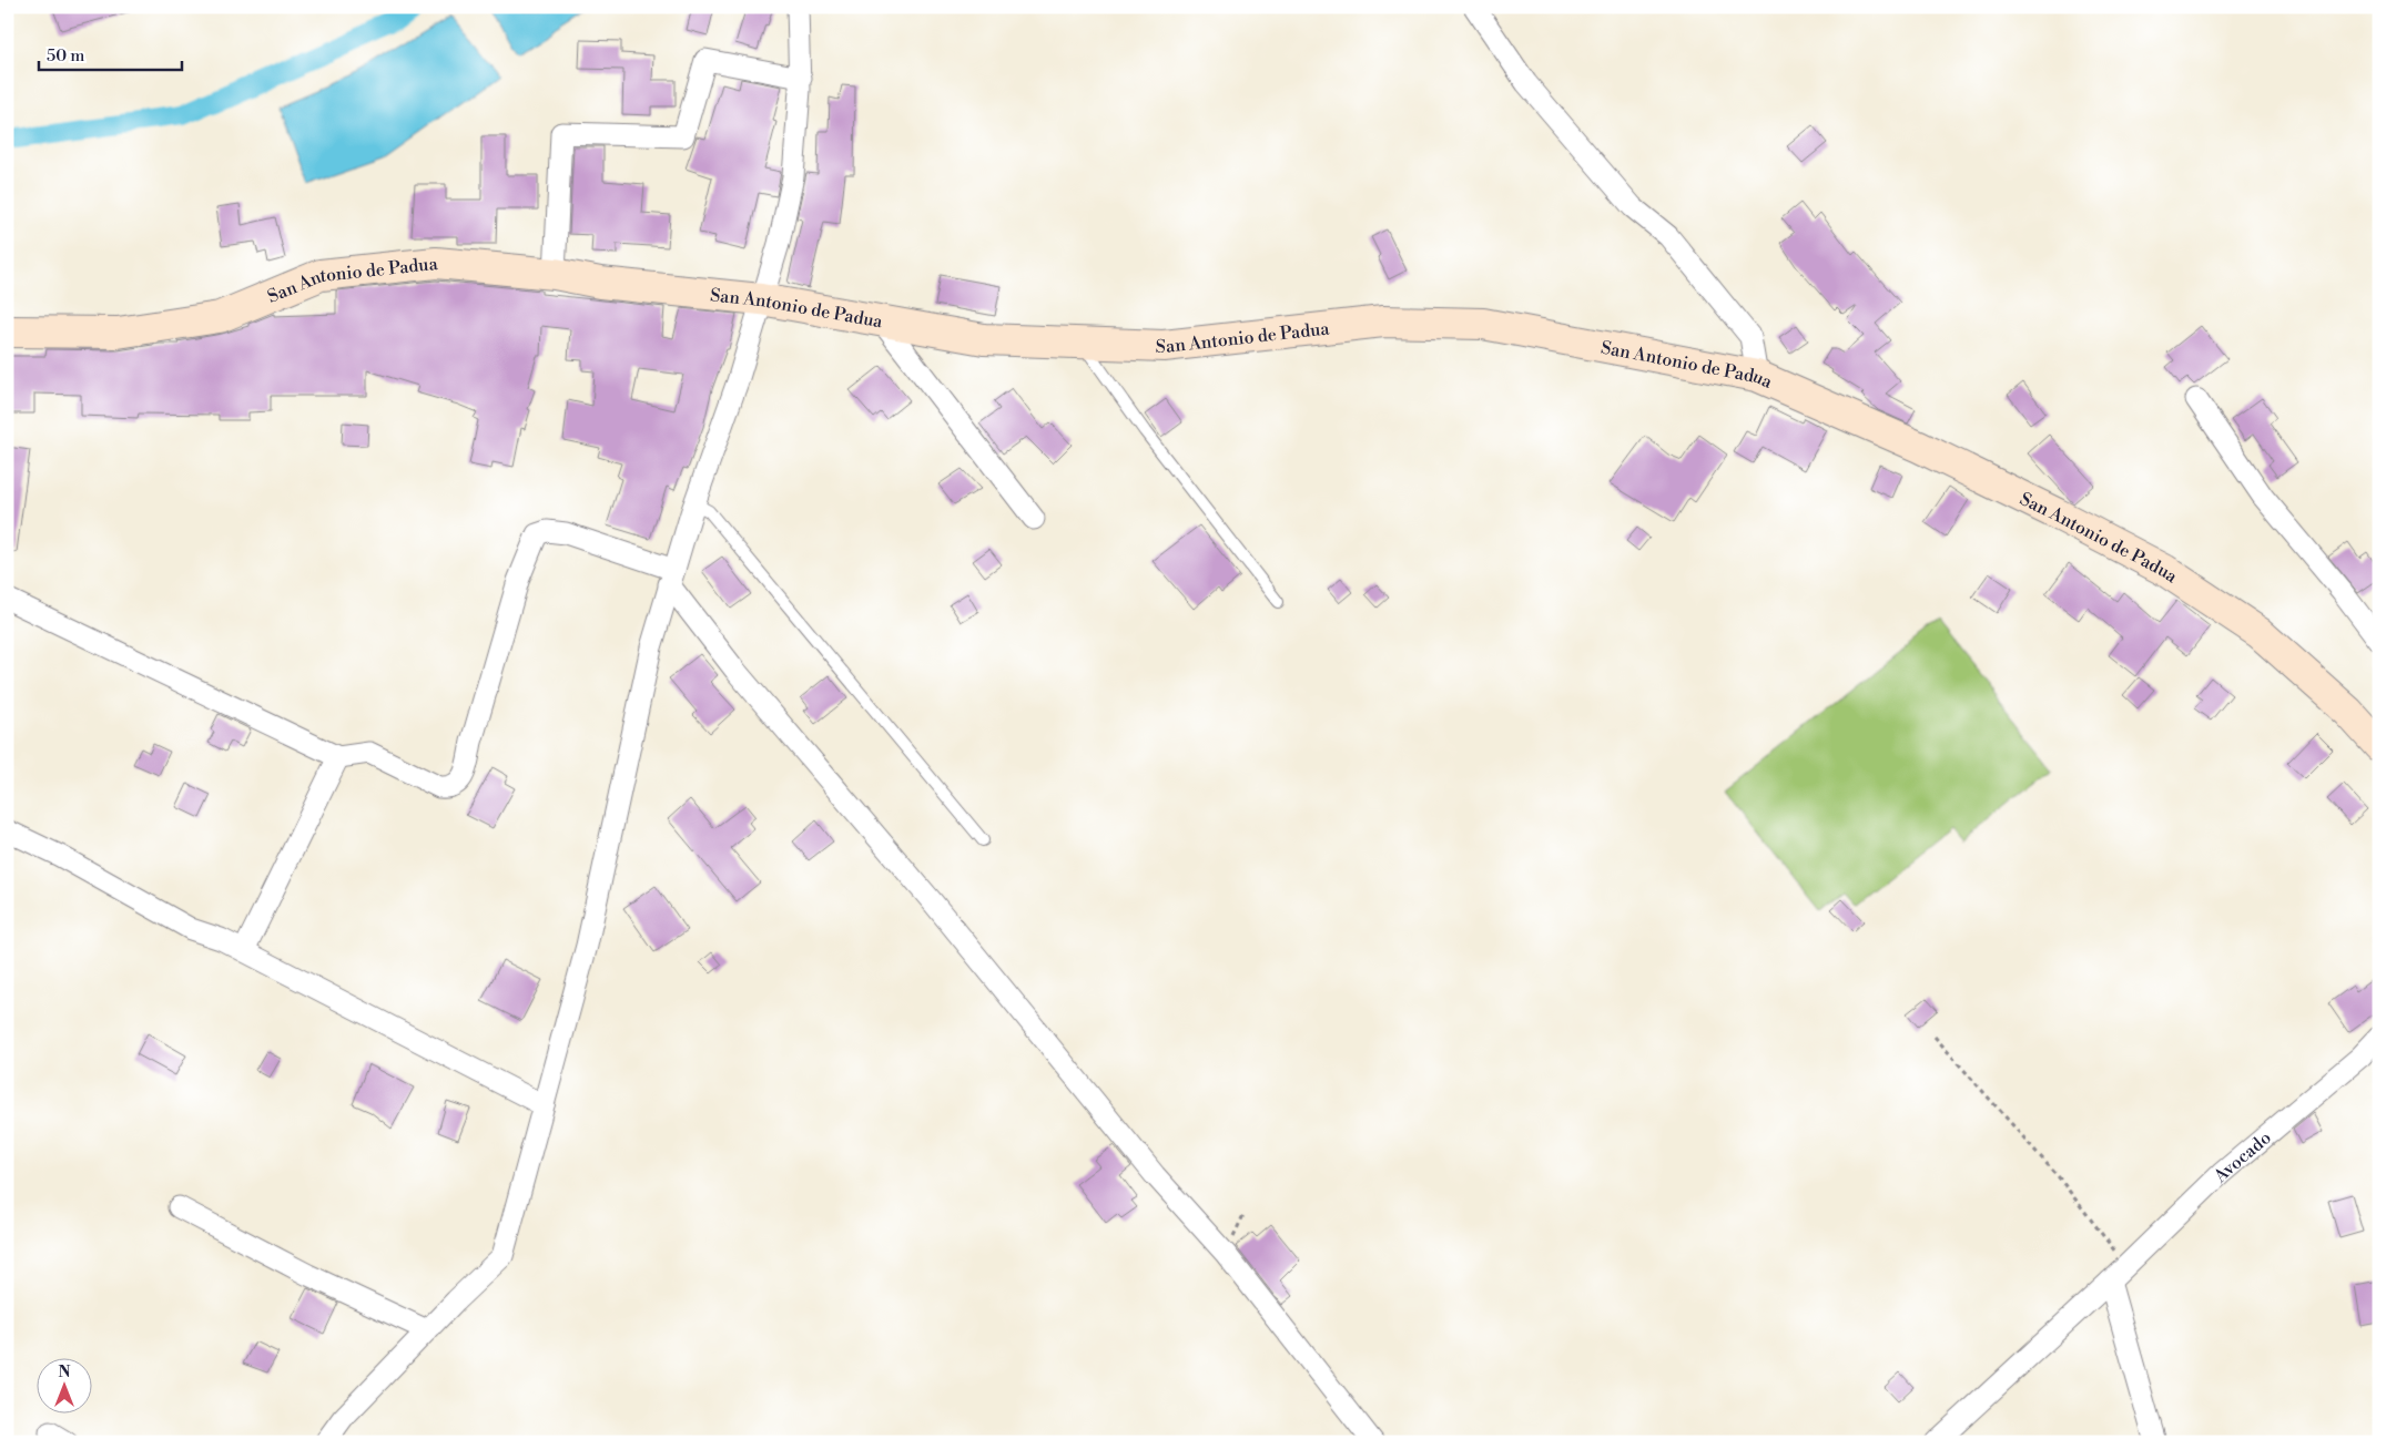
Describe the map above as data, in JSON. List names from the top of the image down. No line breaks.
{"streets":{"street":["San Antonio de Padua","Avocado"]},"scale_bar":"50 m","north":"top"}
